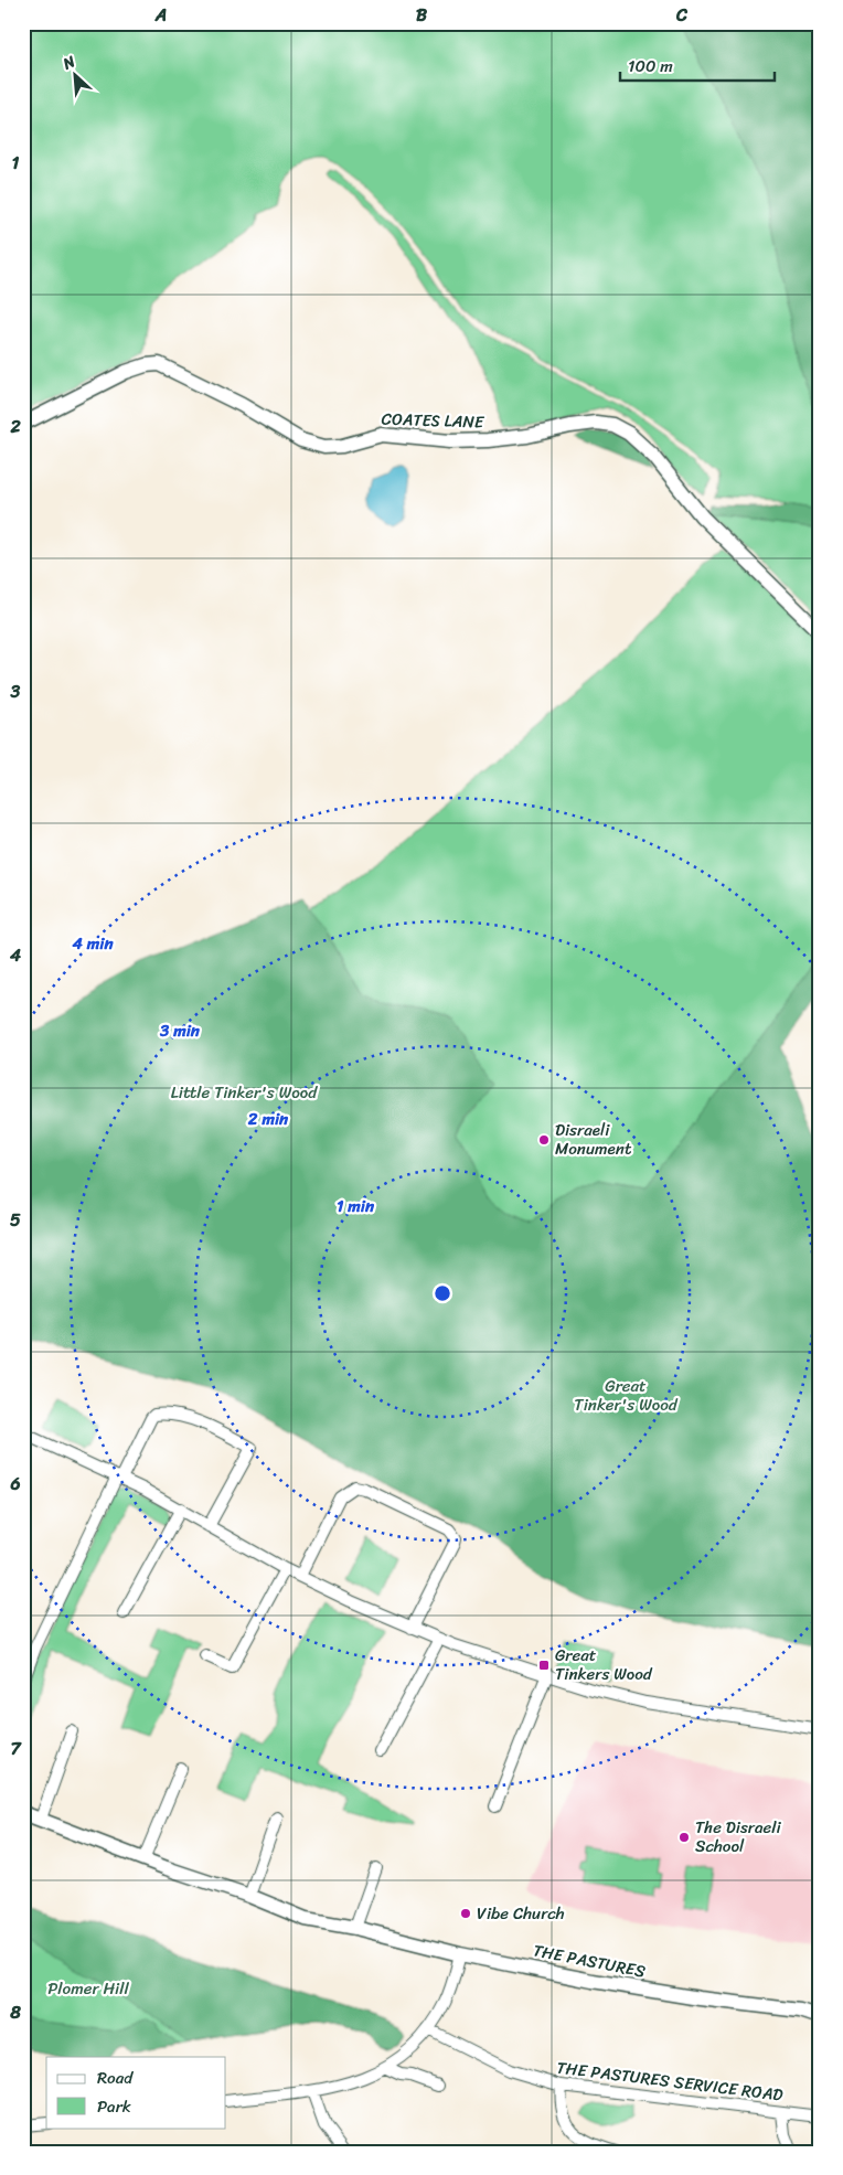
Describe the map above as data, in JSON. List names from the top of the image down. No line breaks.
{"streets":{"street":["COATES LANE","THE PASTURES","THE PASTURES SERVICE ROAD"]},"parks":["Little Tinker's Wood","Great Tinker's Wood","Plomer Hill"],"places":{"other":["Disraeli Monument","The Disraeli School","Vibe Church"],"transit":["Great Tinkers Wood"]},"legend":["Road","Park"],"scale_bar":"100 m","north":"top left","grid":{"columns":["A","B","C"],"rows":["1","2","3","4","5","6","7","8"]},"rings":["4 min","3 min","2 min","1 min"]}
